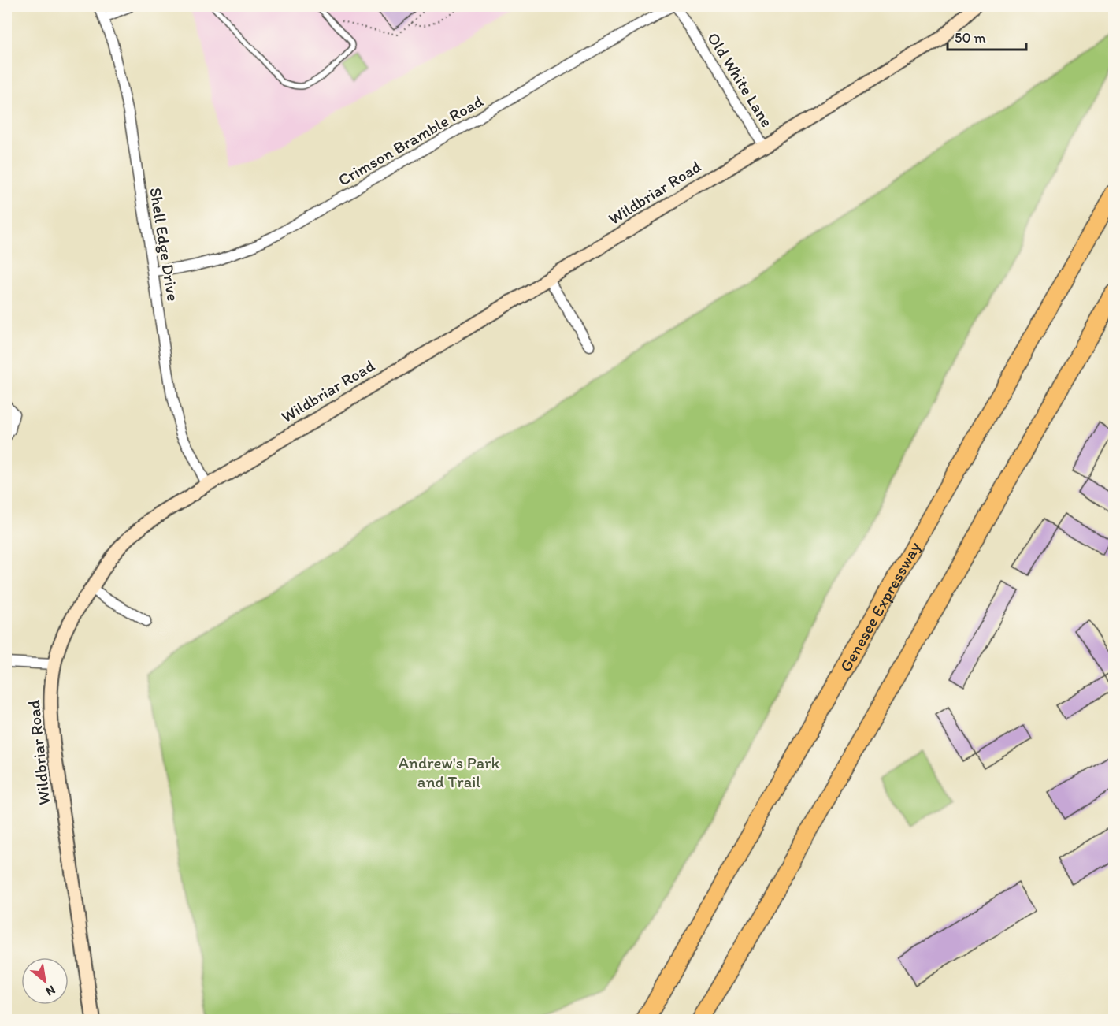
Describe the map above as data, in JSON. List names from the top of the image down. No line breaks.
{"streets":{"highway":["Genesee Expressway"],"street":["Old White Lane","Crimson Bramble Road","Wildbriar Road","Shell Edge Drive"]},"crossings":[["Old White Lane","Wildbriar Road"],["Crimson Bramble Road","Shell Edge Drive"],["Wildbriar Road","Shell Edge Drive"]],"parks":["Andrew's Park and Trail"],"scale_bar":"50 m","north":"bottom right"}
